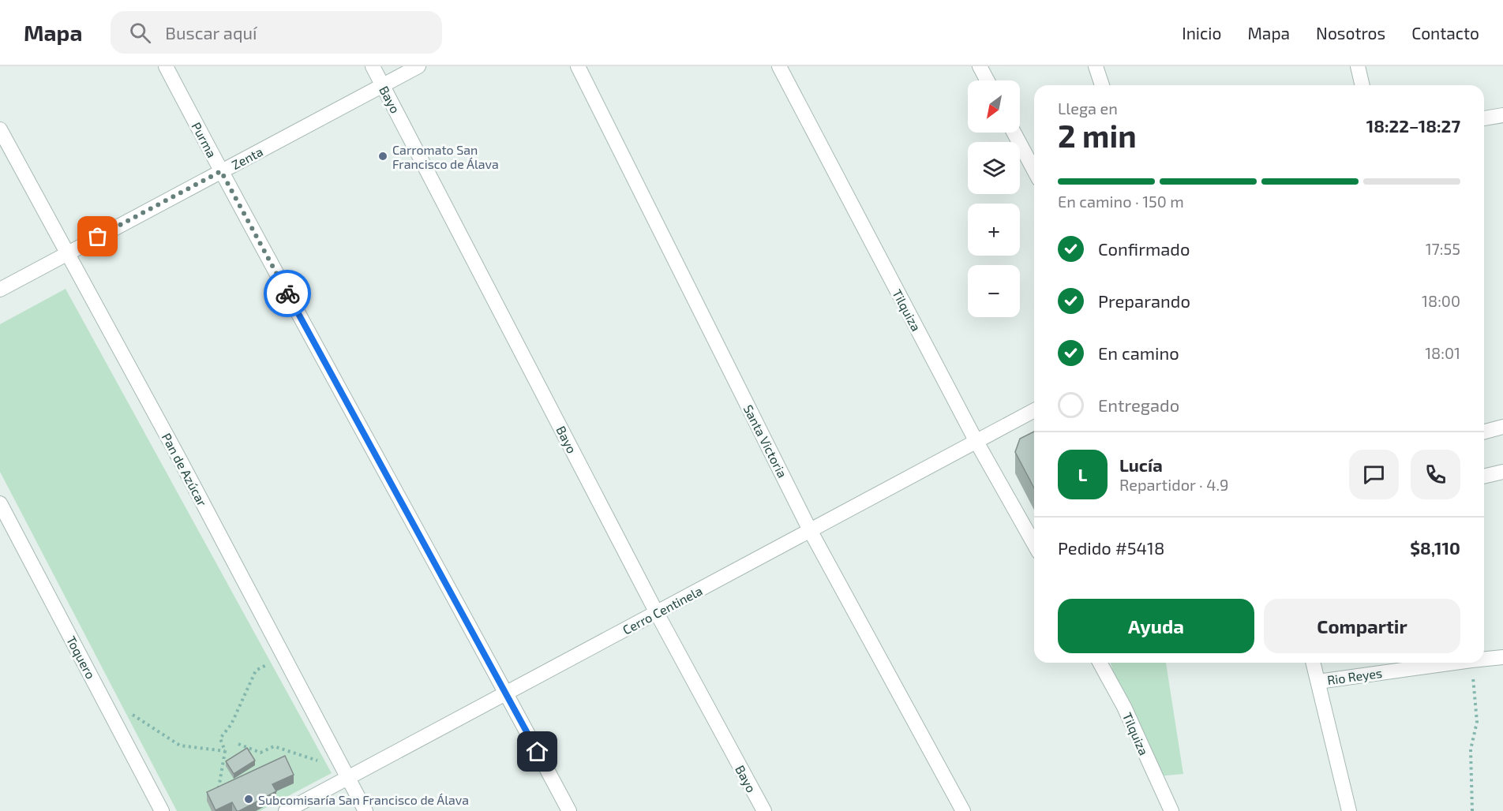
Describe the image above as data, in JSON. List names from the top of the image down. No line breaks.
{"streets":{"street":["Bayo","Purma","Zenta","Tilquiza","Santa Victoria","Pan de Azúcar","Cerro Centinela","Toquero","Rio Reyes"]},"crossings":[["Bayo","Zenta"],["Bayo","Cerro Centinela"],["Purma","Zenta"],["Purma","Cerro Centinela"],["Zenta","Pan de Azúcar"],["Tilquiza","Cerro Centinela"],["Santa Victoria","Cerro Centinela"],["Pan de Azúcar","Cerro Centinela"]],"places":["Carromato San Francisco de Álava","Subcomisaría San Francisco de Álava"],"north":"bottom left","page":{"header":"Mapa","search":"Buscar aquí","nav":["Inicio","Mapa","Nosotros","Contacto"],"map_buttons":["+","−"],"heading":["2 min","Llega en","18:22–18:27"],"panel":["Lucía","Repartidor · 4.9","Pedido #5418","$8,110"],"bar":"En camino · 150 m","list":[["Confirmado","17:55"],["Preparando","18:00"],["En camino","18:01"],"Entregado"],"round":"L","buttons":["Ayuda","Compartir"]}}
